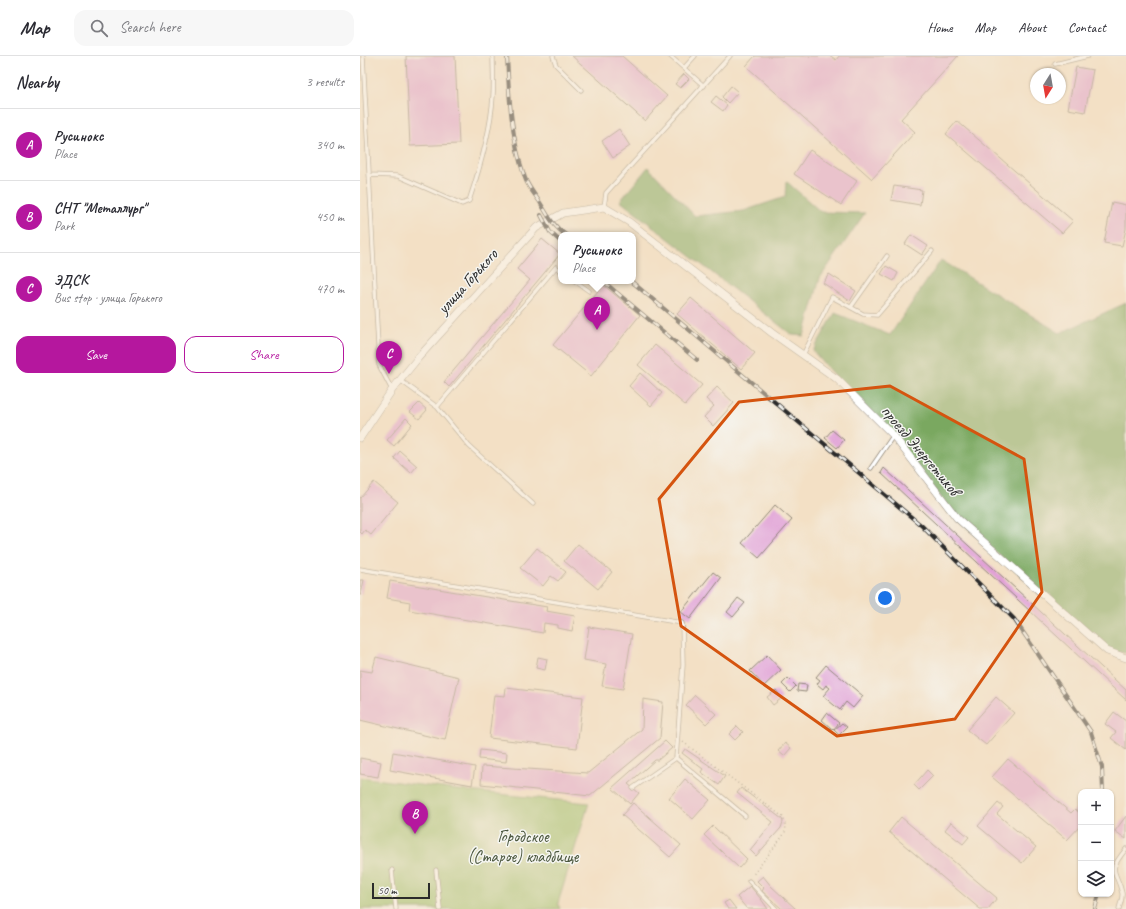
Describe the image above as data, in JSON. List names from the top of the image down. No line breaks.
{"streets":{"street":["улица Горького","проезд Энергетиков"]},"crossings":[["улица Горького","проезд Энергетиков"]],"parks":["Городское (Старое) кладбище"],"scale_bar":"50 m","north":"bottom","page":{"header":"Map","search":"Search here","nav":["Home","Map","About","Contact"],"heading":["Nearby","3 results"],"list":[{"mark":"A","name":"Русинокс","note":"Place","value":"340 m"},{"mark":"B","name":"СНТ \"Металлург\"","note":"Park","value":"450 m"},{"mark":"C","name":"ЭДСК","note":"Bus stop · улица Горького","value":"470 m"}],"popup":["Русинокс","Place"],"pins":["A","C","B"],"buttons":["Save","Share"],"map_buttons":["+","−"],"scale":"50 m"}}
